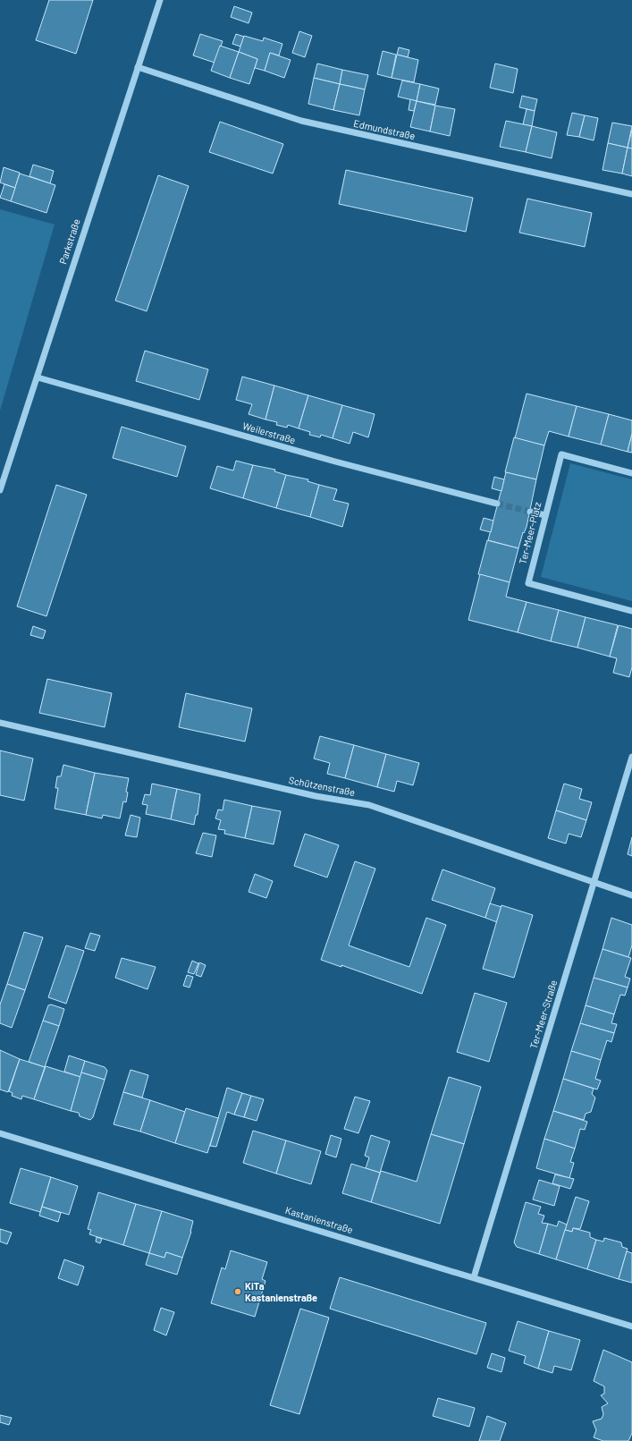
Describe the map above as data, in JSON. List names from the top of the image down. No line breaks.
{"streets":{"street":["Edmundstraße","Parkstraße","Weilerstraße","Ter-Meer-Platz","Schützenstraße","Ter-Meer-Straße","Kastanienstraße"]},"crossings":[["Edmundstraße","Parkstraße"],["Parkstraße","Weilerstraße"],["Schützenstraße","Ter-Meer-Straße"],["Ter-Meer-Straße","Kastanienstraße"]],"places":["KiTa Kastanienstraße"]}
